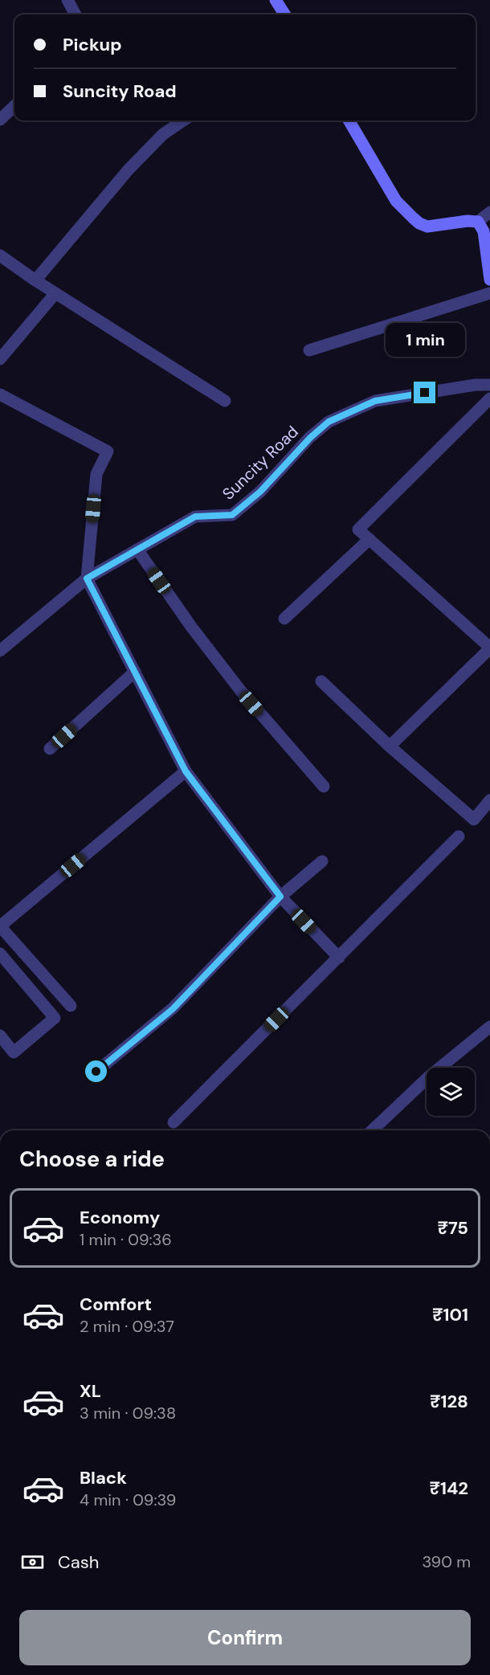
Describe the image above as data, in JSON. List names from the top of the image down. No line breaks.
{"streets":{"street":["Suncity Road"]},"page":{"banner":["Pickup","Suncity Road"],"bubble":"1 min","heading":"Choose a ride","list":[{"name":"Economy","note":"1 min · 09:36","value":"₹75"},{"name":"Comfort","note":"2 min · 09:37","value":"₹101"},{"name":"XL","note":"3 min · 09:38","value":"₹128"},{"name":"Black","note":"4 min · 09:39","value":"₹142"}],"pay":["Cash","390 m"],"buttons":"Confirm"}}
